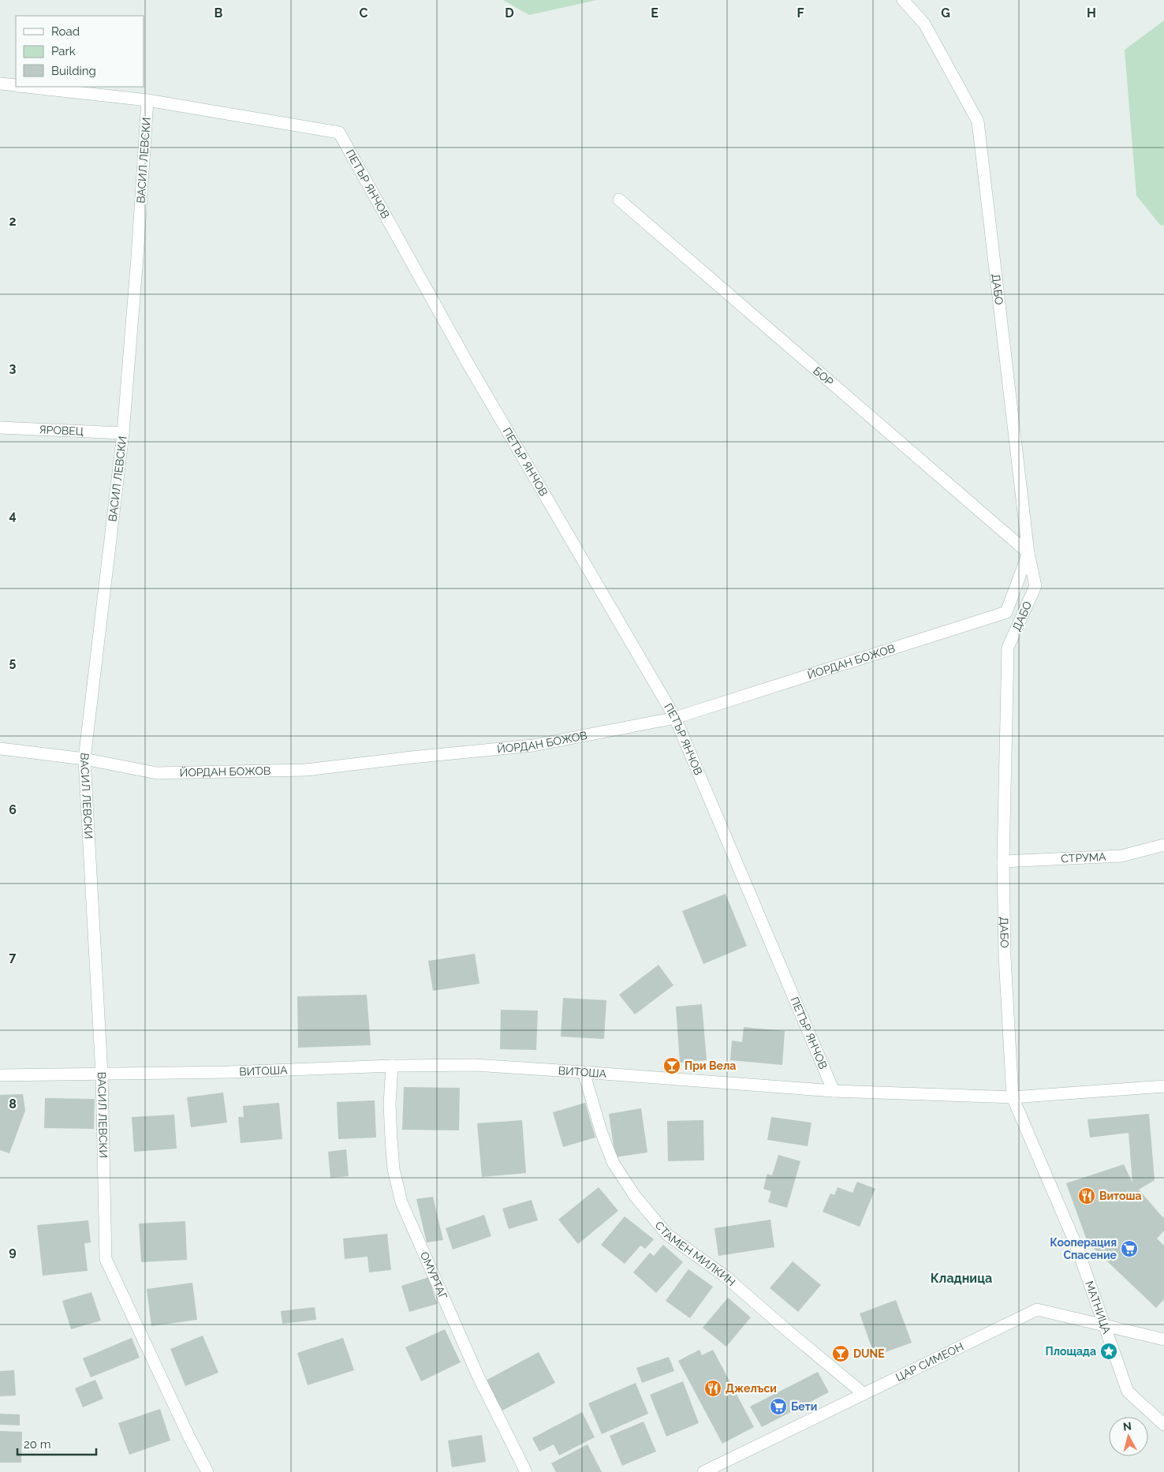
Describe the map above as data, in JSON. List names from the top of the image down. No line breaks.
{"streets":{"street":["ВАСИЛ ЛЕВСКИ","ПЕТЪР ЯНЧОВ","ДАБО","БОР","ЯРОВЕЦ","ЙОРДАН БОЖОВ","СТРУМА","ВИТОША","СТАМЕН МИЛКИН","ОМУРТАГ","МАТНИЦА","ЦАР СИМЕОН"]},"crossings":[["ВАСИЛ ЛЕВСКИ","ПЕТЪР ЯНЧОВ"],["ВАСИЛ ЛЕВСКИ","ЯРОВЕЦ"],["ВАСИЛ ЛЕВСКИ","ЙОРДАН БОЖОВ"],["ВАСИЛ ЛЕВСКИ","ВИТОША"],["ПЕТЪР ЯНЧОВ","ЙОРДАН БОЖОВ"],["ПЕТЪР ЯНЧОВ","ВИТОША"],["ДАБО","БОР"],["ДАБО","ЙОРДАН БОЖОВ"],["ДАБО","СТРУМА"],["ДАБО","ВИТОША"],["ДАБО","МАТНИЦА"],["БОР","ЙОРДАН БОЖОВ"],["ВИТОША","СТАМЕН МИЛКИН"],["ВИТОША","ОМУРТАГ"],["СТАМЕН МИЛКИН","ЦАР СИМЕОН"],["МАТНИЦА","ЦАР СИМЕОН"]],"districts":["Кладница"],"places":{"bar":["При Вела","DUNE"],"restaurant":["Витоша","Джелъси"],"supermarket":["Кооперация Спасение","Бети"],"place":["Площада"]},"legend":["Road","Park","Building"],"scale_bar":"20 m","north":"top","grid":{"columns":["B","C","D","E","F","G","H"],"rows":["2","3","4","5","6","7","8","9"]}}
